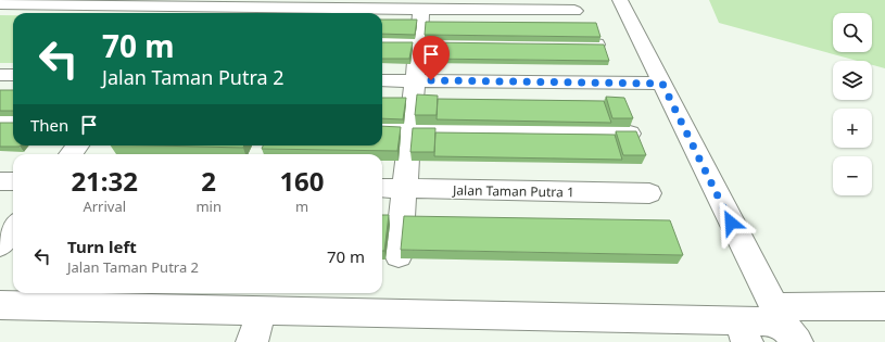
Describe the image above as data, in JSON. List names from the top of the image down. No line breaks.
{"streets":{"street":["Jalan Taman Putra 1"]},"page":{"map_buttons":["+","−"],"turn":["70 m","Jalan Taman Putra 2"],"then":"Then","eta":["21:32","Arrival","2","min","160","m"],"list":[{"name":"Turn left","note":"Jalan Taman Putra 2","value":"70 m"}]}}
